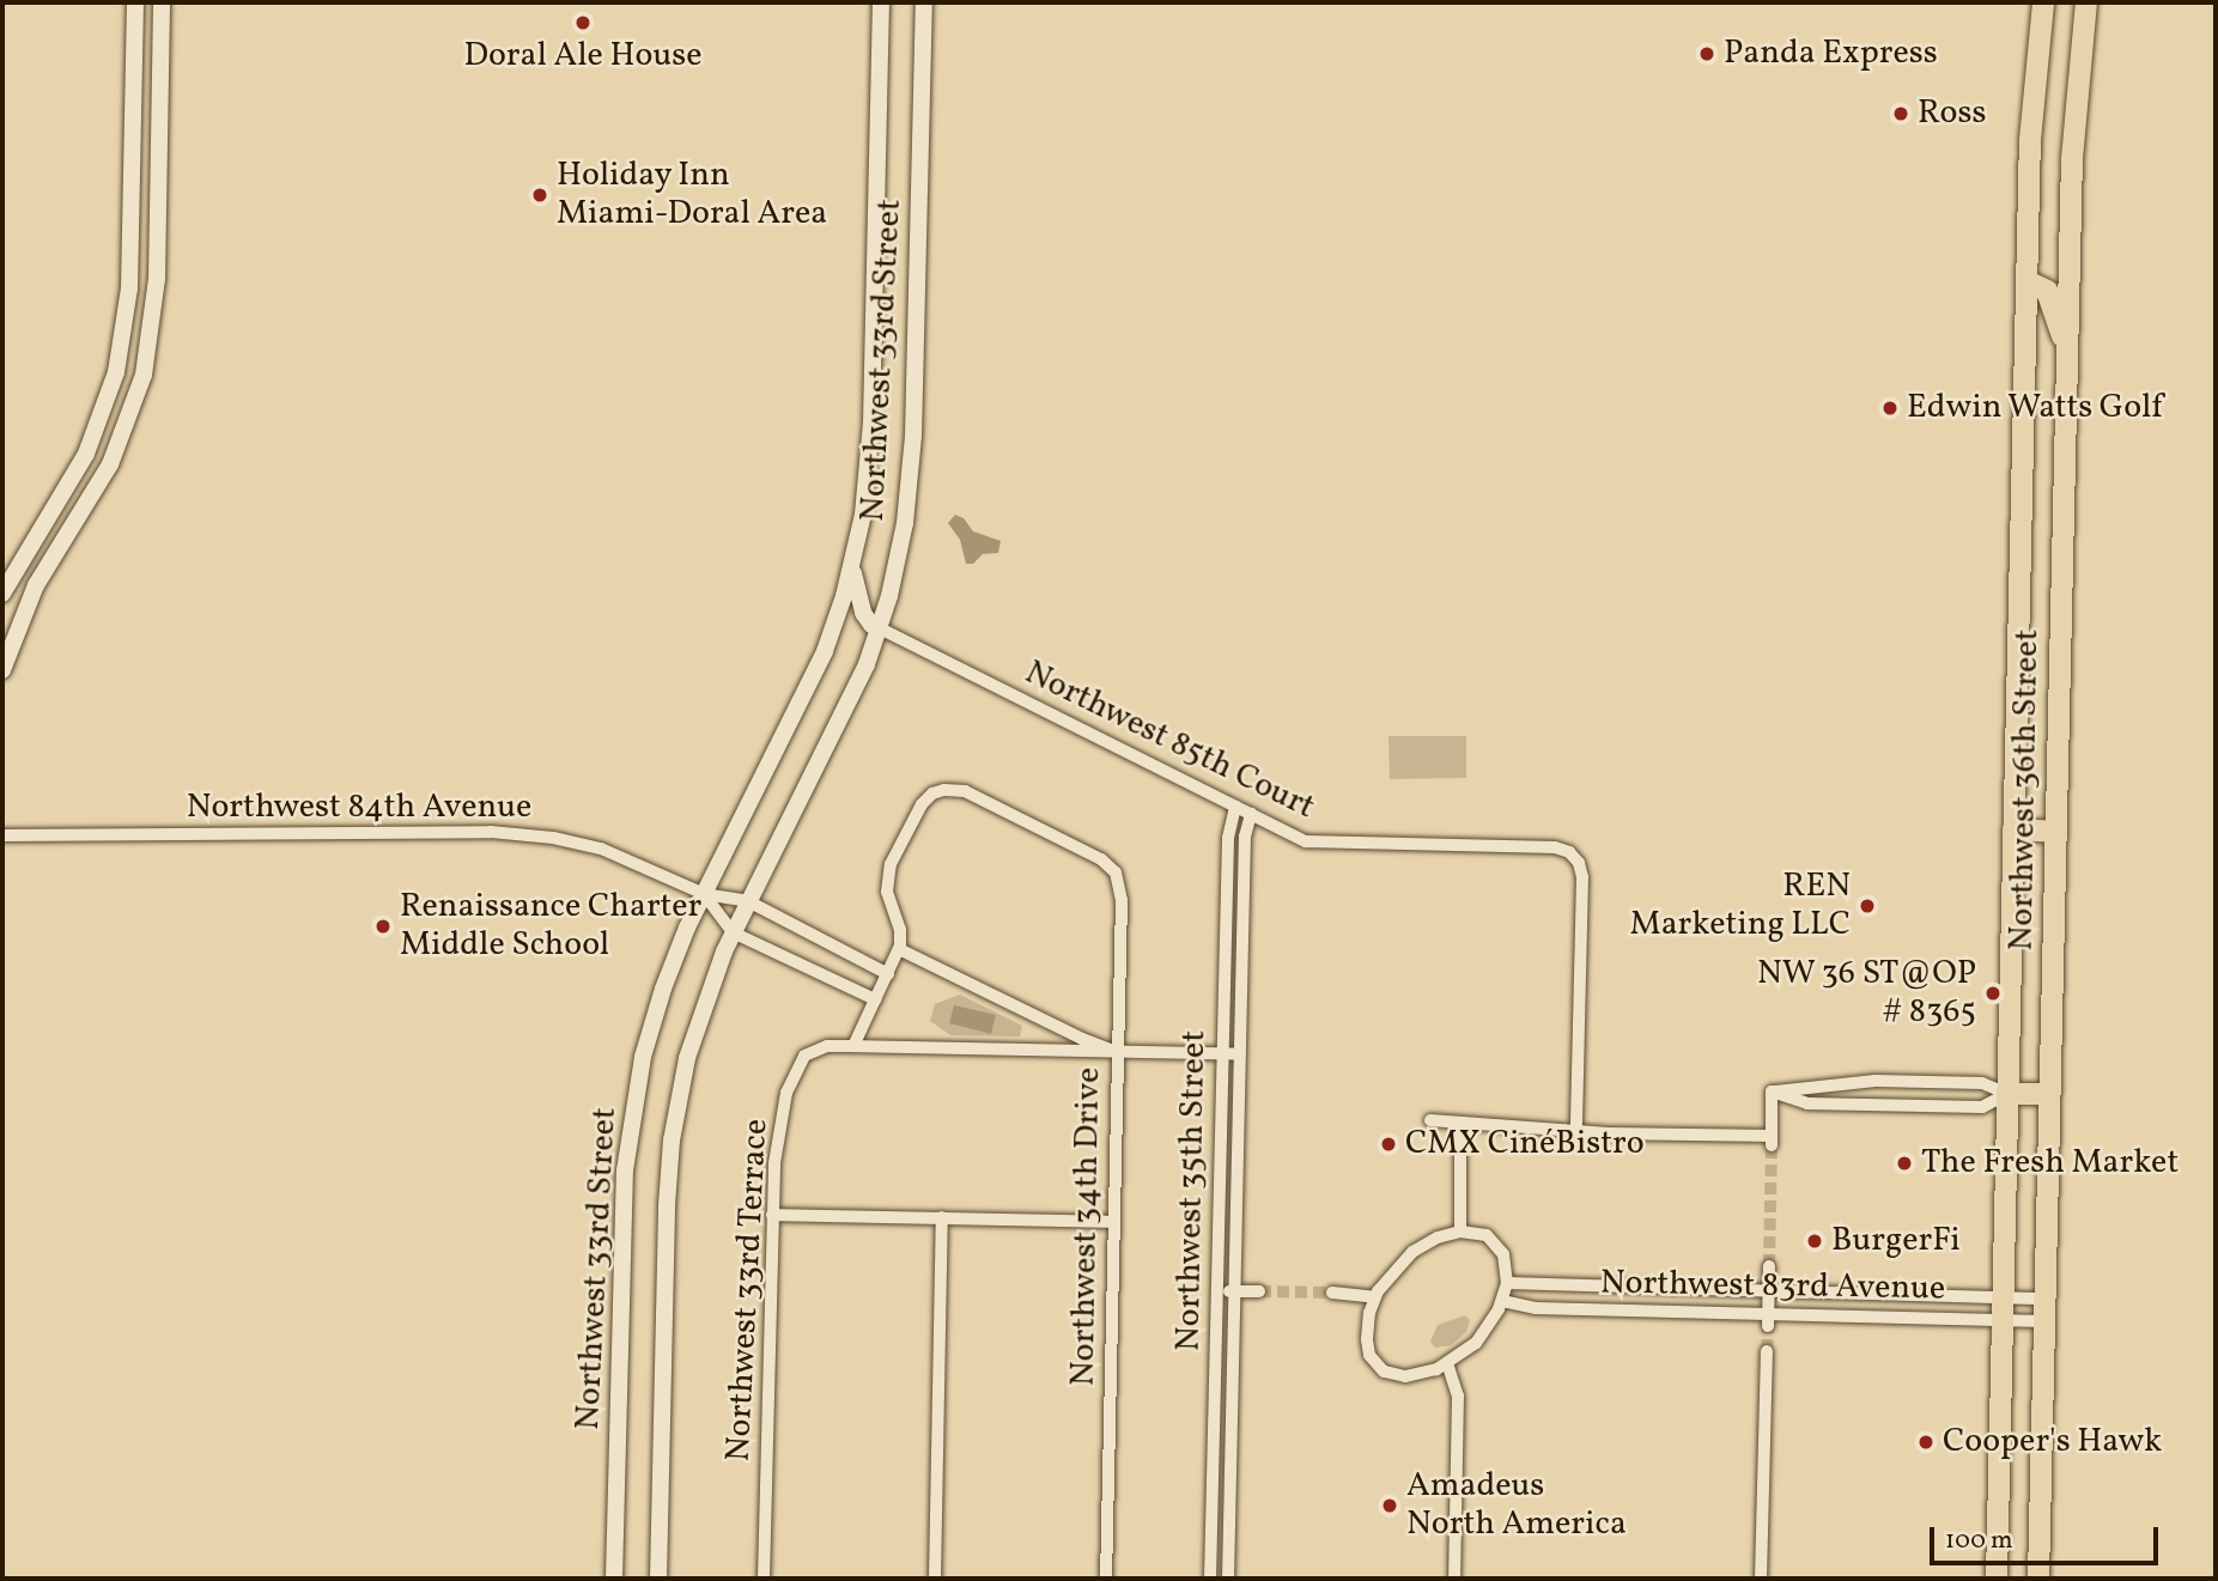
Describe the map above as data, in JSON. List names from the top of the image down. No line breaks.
{"streets":{"main road":["Northwest 36th Street"],"street":["Northwest 33rd Street","Northwest 85th Court","Northwest 84th Avenue","Northwest 35th Street","Northwest 34th Drive","Northwest 83rd Avenue","Northwest 33rd Terrace"]},"crossings":[["Northwest 33rd Street","Northwest 85th Court"],["Northwest 33rd Street","Northwest 84th Avenue"],["Northwest 85th Court","Northwest 35th Street"],["Northwest 36th Street","Northwest 83rd Avenue"]],"places":["Doral Ale House","Panda Express","Ross","Holiday Inn Miami-Doral Area","Edwin Watts Golf","REN Marketing LLC","Renaissance Charter Middle School","NW 36 ST@OP # 8365","CMX CinéBistro","The Fresh Market","BurgerFi","Cooper's Hawk","Amadeus North America"],"scale_bar":"100 m"}
